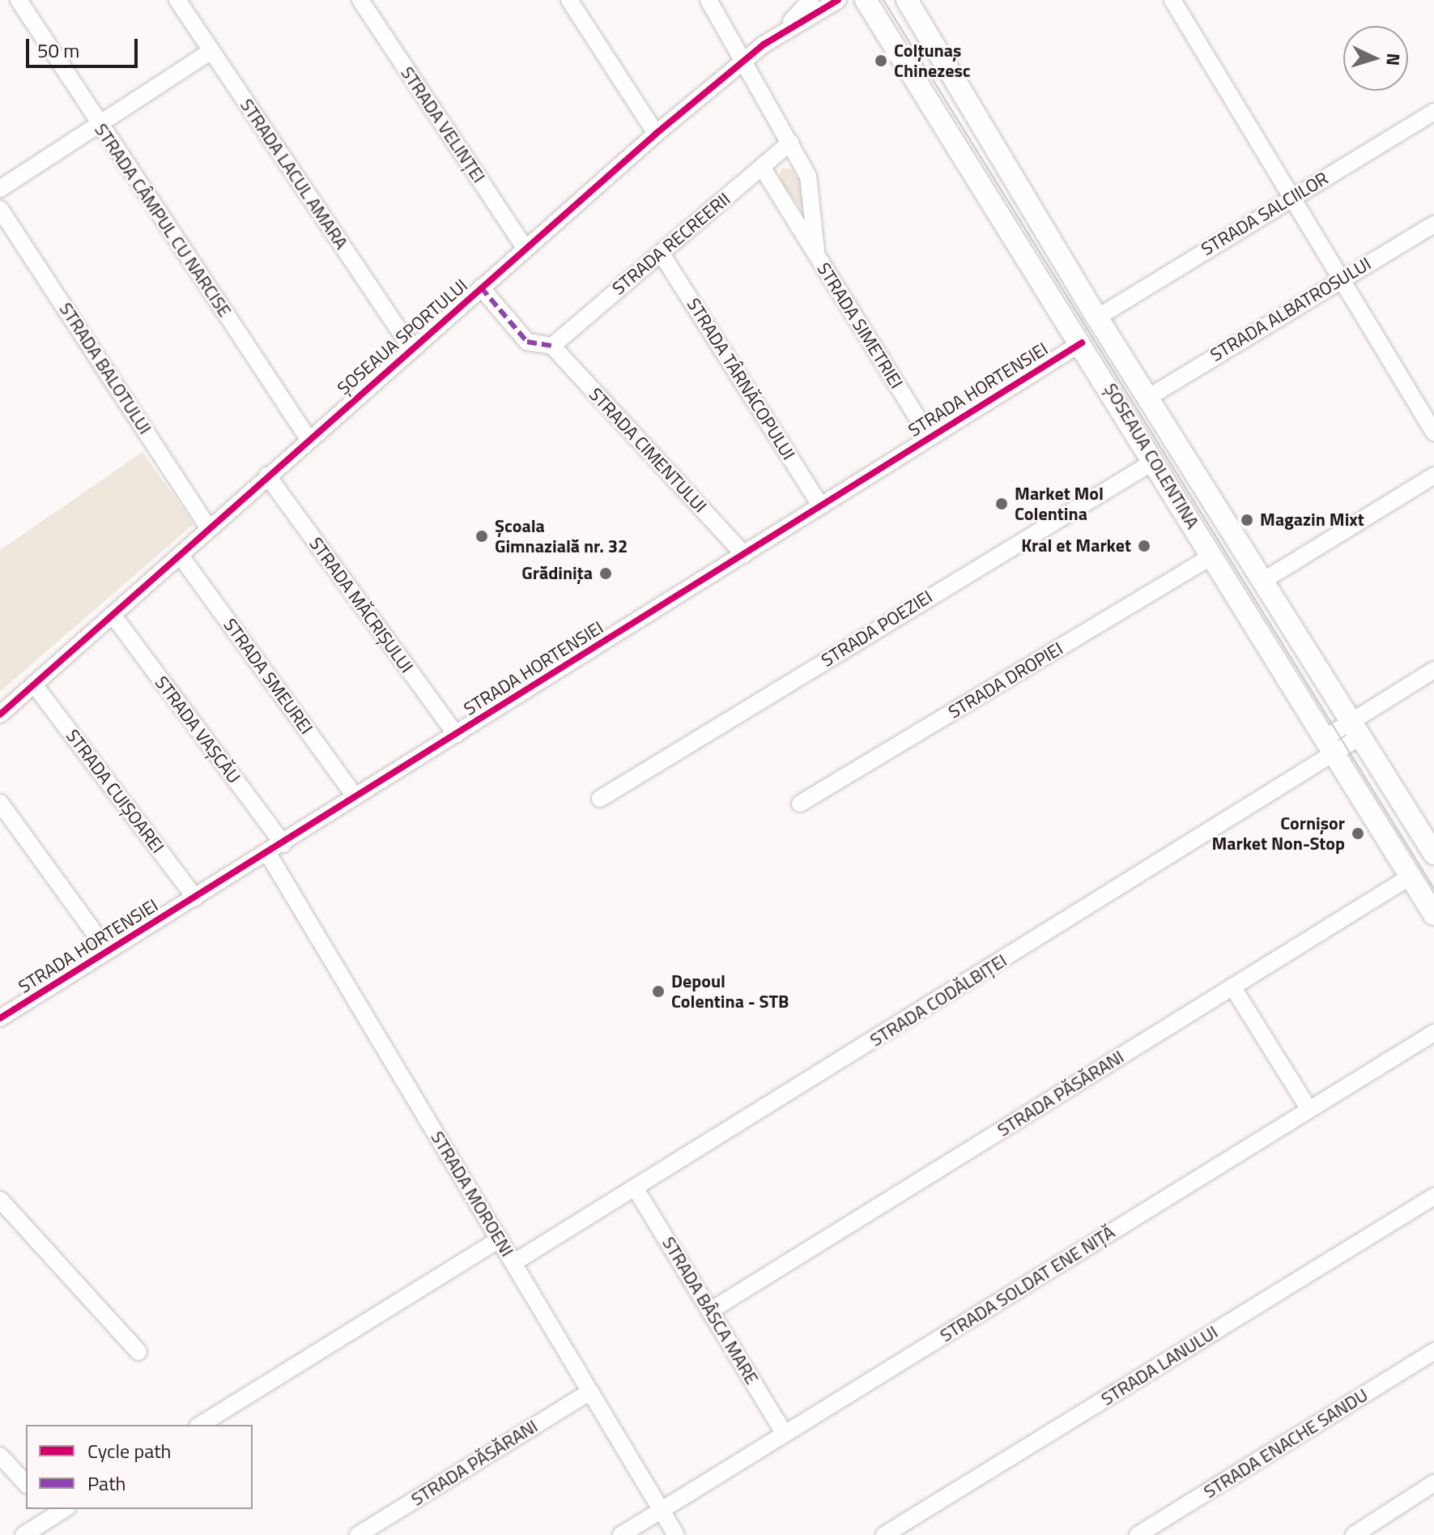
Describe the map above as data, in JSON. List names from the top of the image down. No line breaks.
{"streets":{"main road":["ȘOSEAUA COLENTINA"],"street":["STRADA VELINȚEI","STRADA LACUL AMARA","STRADA SALCIILOR","STRADA CÂMPUL CU NARCISE","STRADA RECREERII","STRADA ALBATROSULUI","STRADA SIMETRIEI","ȘOSEAUA SPORTULUI","STRADA BALOTULUI","STRADA TÂRNĂCOPULUI","STRADA HORTENSIEI","STRADA CIMENTULUI","STRADA MĂCRIȘULUI","STRADA POEZIEI","STRADA SMEUREI","STRADA DROPIEI","STRADA VAȘCĂU","STRADA CUIȘOAREI","STRADA CODĂLBIȚEI","STRADA PĂSĂRANI","STRADA MOROENI","STRADA SOLDAT ENE NIȚĂ","STRADA BÂSCA MARE","STRADA LANULUI","STRADA ENACHE SANDU"]},"crossings":[["STRADA VELINȚEI","ȘOSEAUA SPORTULUI"],["STRADA LACUL AMARA","ȘOSEAUA SPORTULUI"],["STRADA SALCIILOR","ȘOSEAUA COLENTINA"],["STRADA CÂMPUL CU NARCISE","ȘOSEAUA SPORTULUI"],["STRADA RECREERII","STRADA SIMETRIEI"],["STRADA RECREERII","STRADA TÂRNĂCOPULUI"],["STRADA RECREERII","STRADA CIMENTULUI"],["STRADA ALBATROSULUI","ȘOSEAUA COLENTINA"],["STRADA SIMETRIEI","ȘOSEAUA SPORTULUI"],["STRADA SIMETRIEI","STRADA HORTENSIEI"],["ȘOSEAUA SPORTULUI","STRADA BALOTULUI"],["ȘOSEAUA SPORTULUI","STRADA MĂCRIȘULUI"],["ȘOSEAUA SPORTULUI","STRADA SMEUREI"],["ȘOSEAUA SPORTULUI","STRADA VAȘCĂU"],["ȘOSEAUA SPORTULUI","STRADA CUIȘOAREI"],["STRADA TÂRNĂCOPULUI","STRADA HORTENSIEI"],["STRADA HORTENSIEI","STRADA CIMENTULUI"],["STRADA HORTENSIEI","ȘOSEAUA COLENTINA"],["STRADA HORTENSIEI","STRADA MĂCRIȘULUI"],["STRADA HORTENSIEI","STRADA SMEUREI"],["STRADA HORTENSIEI","STRADA VAȘCĂU"],["STRADA HORTENSIEI","STRADA CUIȘOAREI"],["STRADA HORTENSIEI","STRADA MOROENI"],["ȘOSEAUA COLENTINA","STRADA POEZIEI"],["ȘOSEAUA COLENTINA","STRADA DROPIEI"],["ȘOSEAUA COLENTINA","STRADA CODĂLBIȚEI"],["ȘOSEAUA COLENTINA","STRADA PĂSĂRANI"],["STRADA CODĂLBIȚEI","STRADA MOROENI"],["STRADA CODĂLBIȚEI","STRADA BÂSCA MARE"],["STRADA PĂSĂRANI","STRADA MOROENI"],["STRADA PĂSĂRANI","STRADA BÂSCA MARE"],["STRADA MOROENI","STRADA SOLDAT ENE NIȚĂ"],["STRADA SOLDAT ENE NIȚĂ","STRADA BÂSCA MARE"]],"places":["Colțunaș Chinezesc","Market Mol Colentina","Magazin Mixt","Școala Gimnazială nr. 32","Kral et Market","Grădinița","Cornișor Market Non-Stop","Depoul Colentina - STB"],"legend":["Cycle path","Path"],"scale_bar":"50 m","north":"right"}
